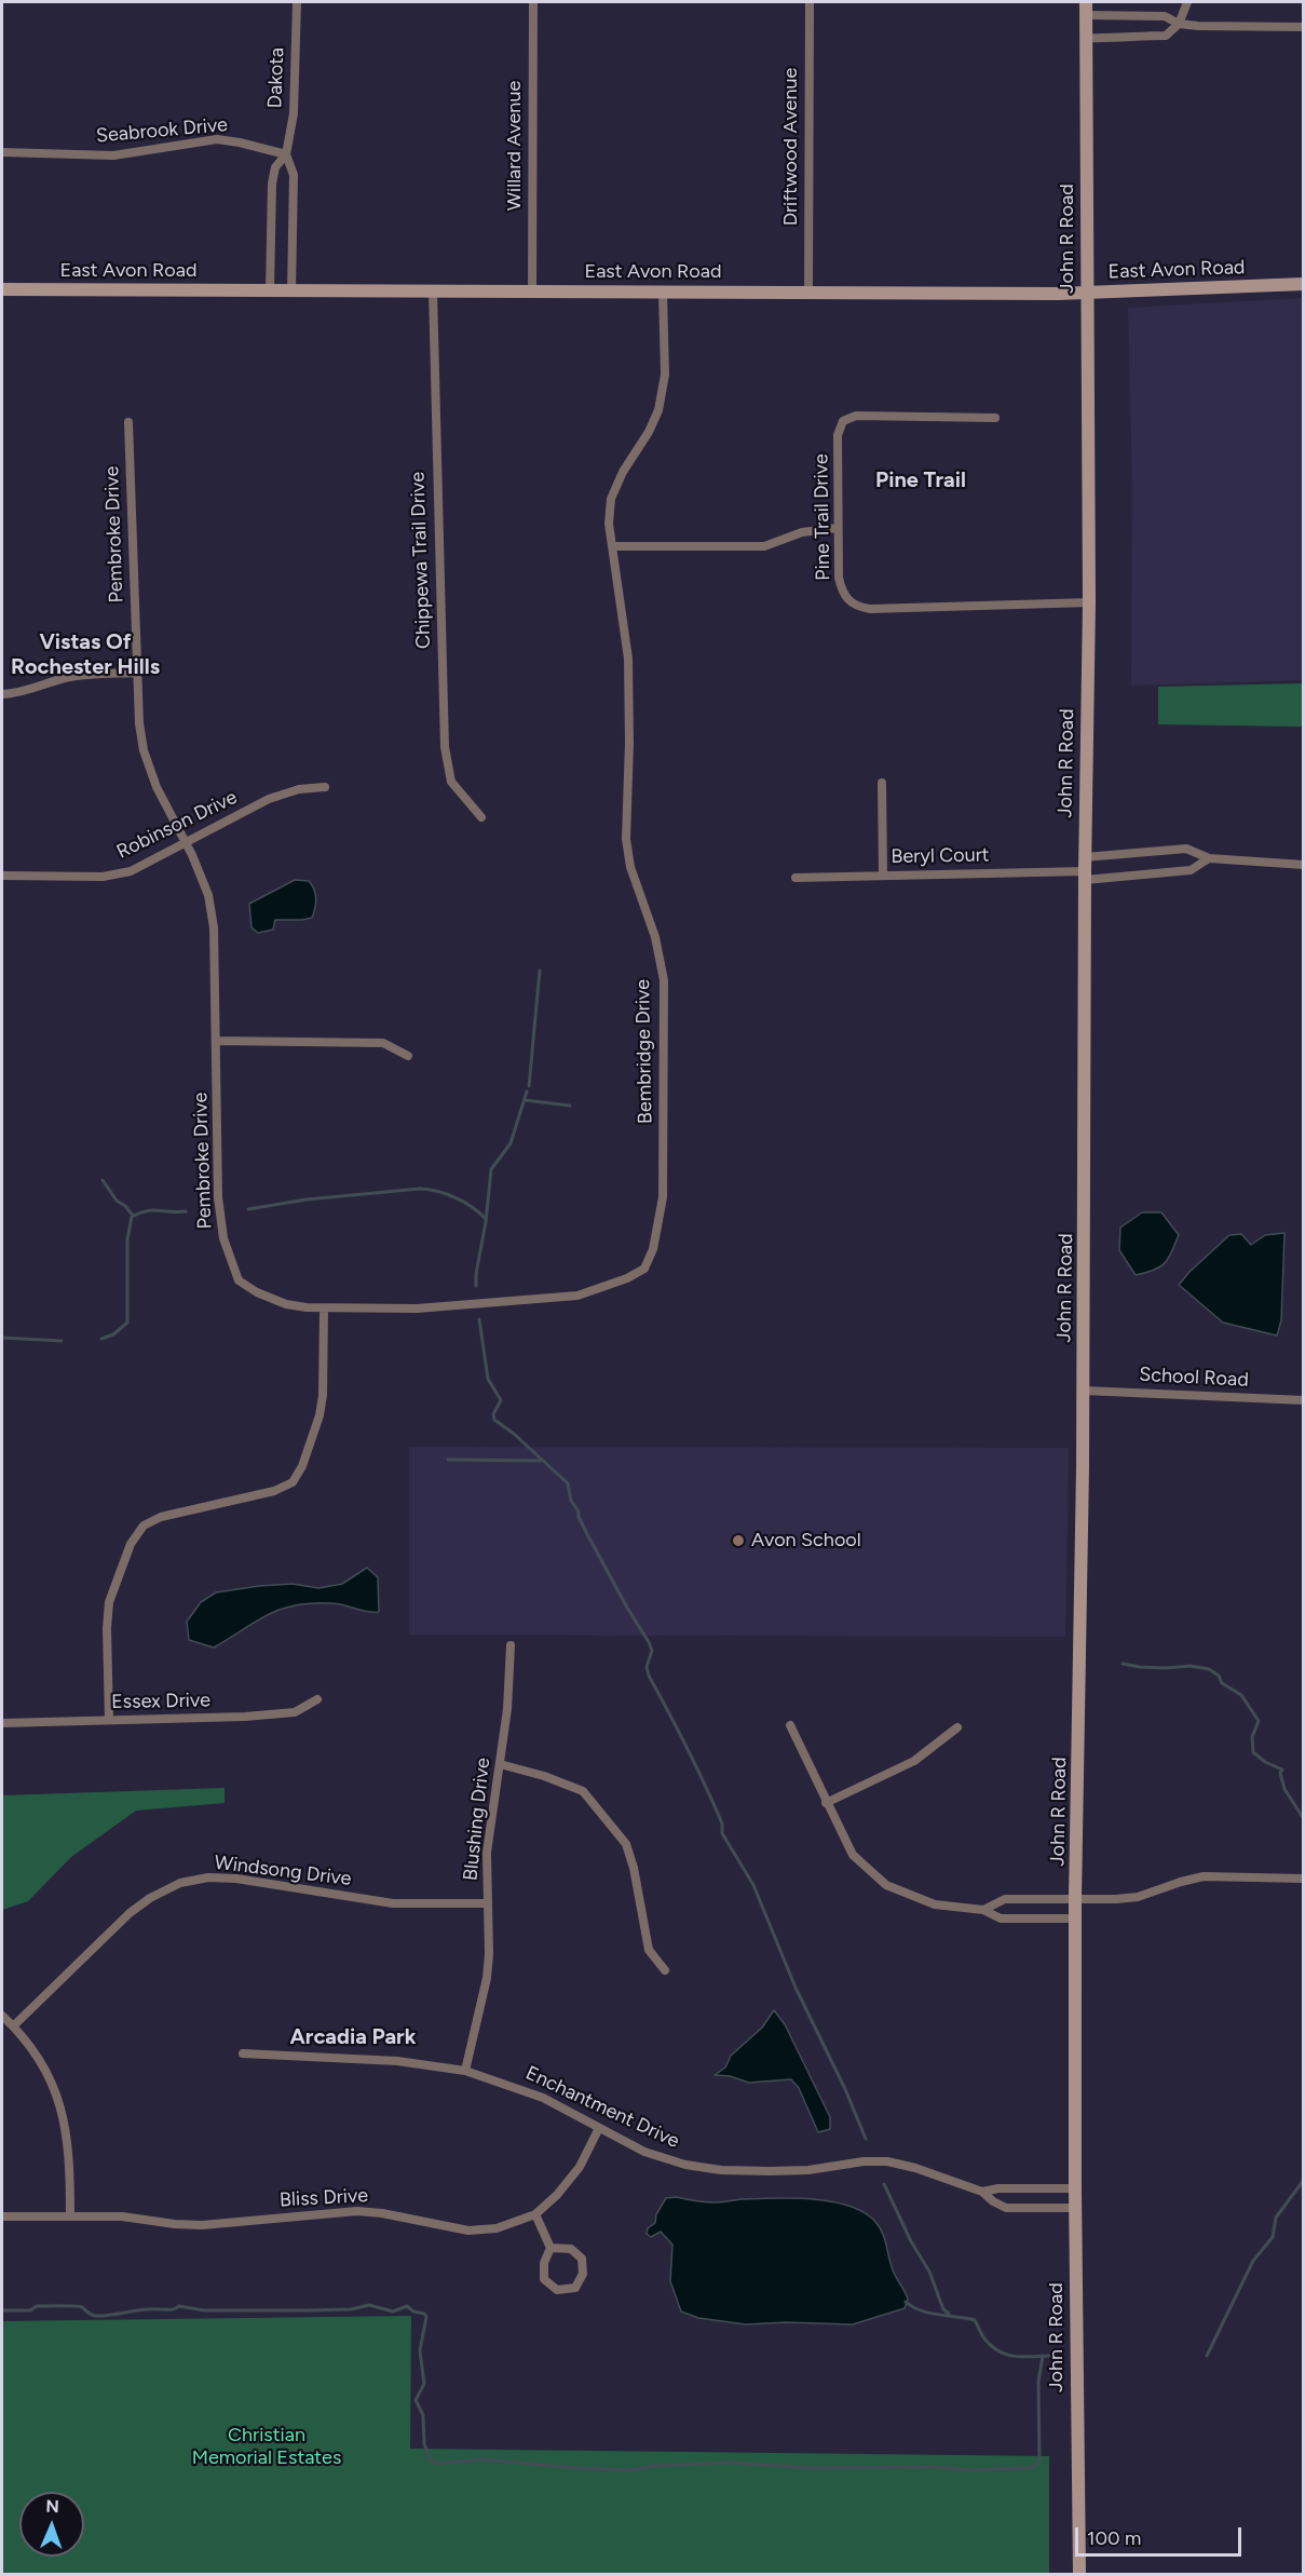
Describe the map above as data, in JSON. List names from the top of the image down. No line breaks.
{"streets":{"main road":["John R Road","East Avon Road"],"street":["Dakota","Seabrook Drive","Willard Avenue","Driftwood Avenue","Pine Trail Drive","Pembroke Drive","Chippewa Trail Drive","Robinson Drive","Beryl Court","Bembridge Drive","School Road","Essex Drive","Blushing Drive","Windsong Drive","Enchantment Drive","Bliss Drive"]},"crossings":[["Dakota","Seabrook Drive"],["Dakota","East Avon Road"],["Willard Avenue","East Avon Road"],["Driftwood Avenue","East Avon Road"],["John R Road","East Avon Road"],["John R Road","Pine Trail Drive"],["John R Road","Beryl Court"],["John R Road","School Road"],["John R Road","Enchantment Drive"],["East Avon Road","Chippewa Trail Drive"],["East Avon Road","Bembridge Drive"],["Pembroke Drive","Robinson Drive"],["Pembroke Drive","Bembridge Drive"],["Blushing Drive","Windsong Drive"],["Blushing Drive","Enchantment Drive"],["Enchantment Drive","Bliss Drive"]],"districts":["Pine Trail","Vistas Of Rochester Hills","Arcadia Park"],"parks":["Christian Memorial Estates"],"places":["Avon School"],"scale_bar":"100 m","north":"top"}
